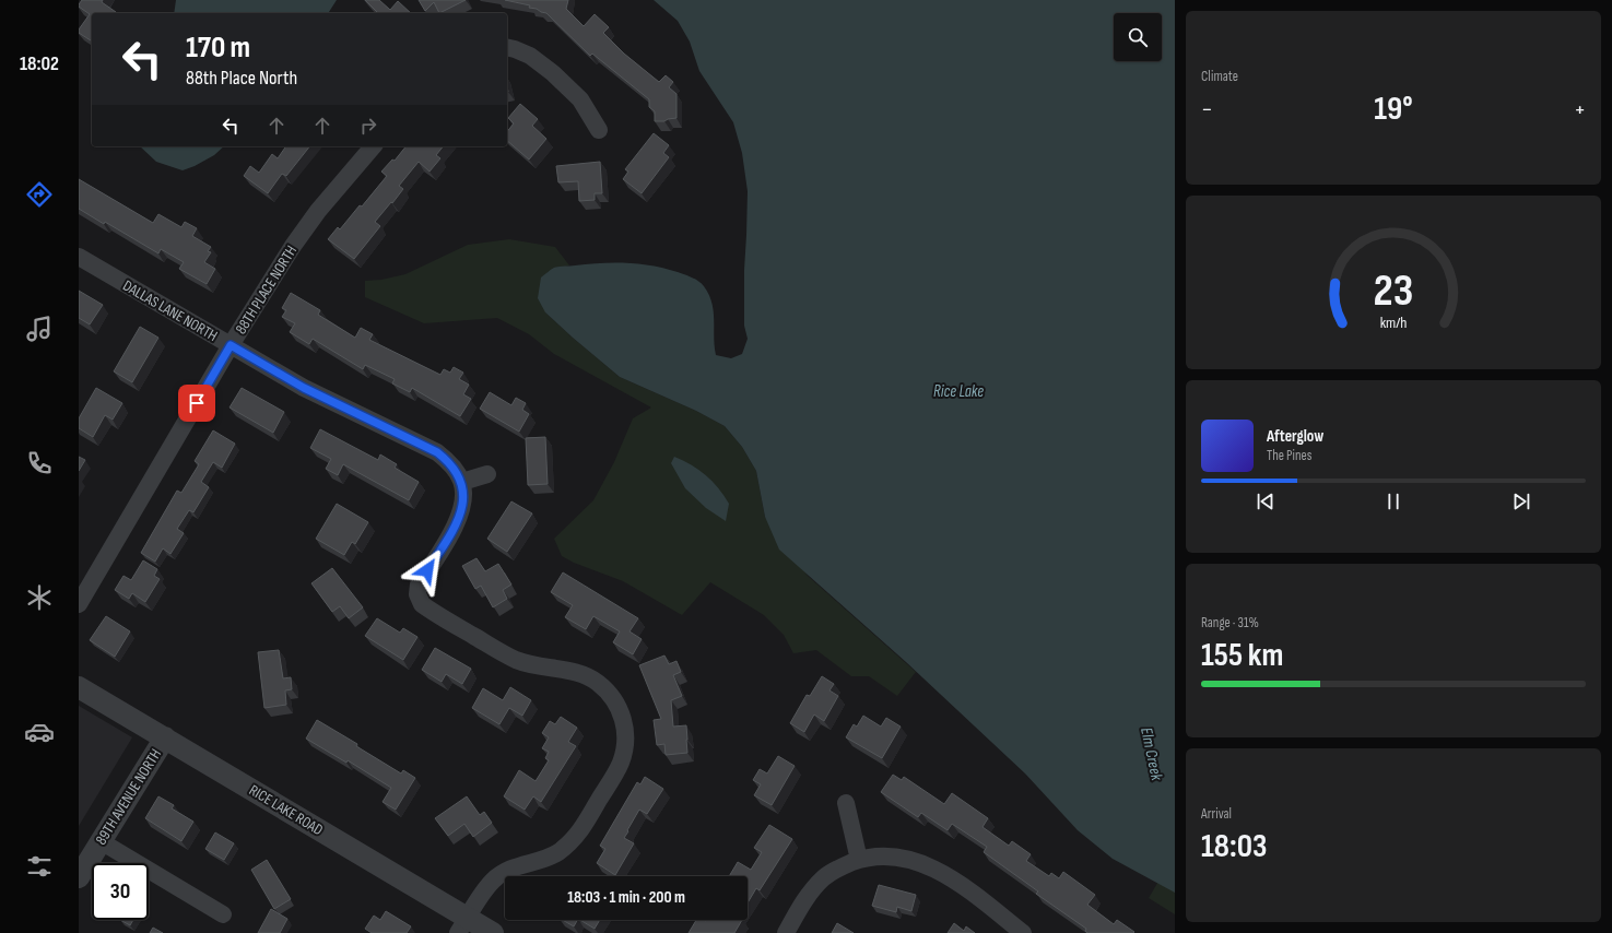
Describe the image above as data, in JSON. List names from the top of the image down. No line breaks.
{"streets":{"street":["88TH PLACE NORTH","DALLAS LANE NORTH","89TH AVENUE NORTH","RICE LAKE ROAD"]},"crossings":[["88TH PLACE NORTH","DALLAS LANE NORTH"],["89TH AVENUE NORTH","RICE LAKE ROAD"]],"water":["Rice Lake","Elm Creek"],"page":{"tabs":"18:02","tile":["Climate",["Range · 31%","155 km"],["Arrival","18:03"]],"turn":["170 m","88th Place North"],"heat":["−","19°","+"],"song":["Afterglow","The Pines"],"limit":"30","trip":"18:03 · 1 min · 200 m","gauge":["23","km/h"]}}
